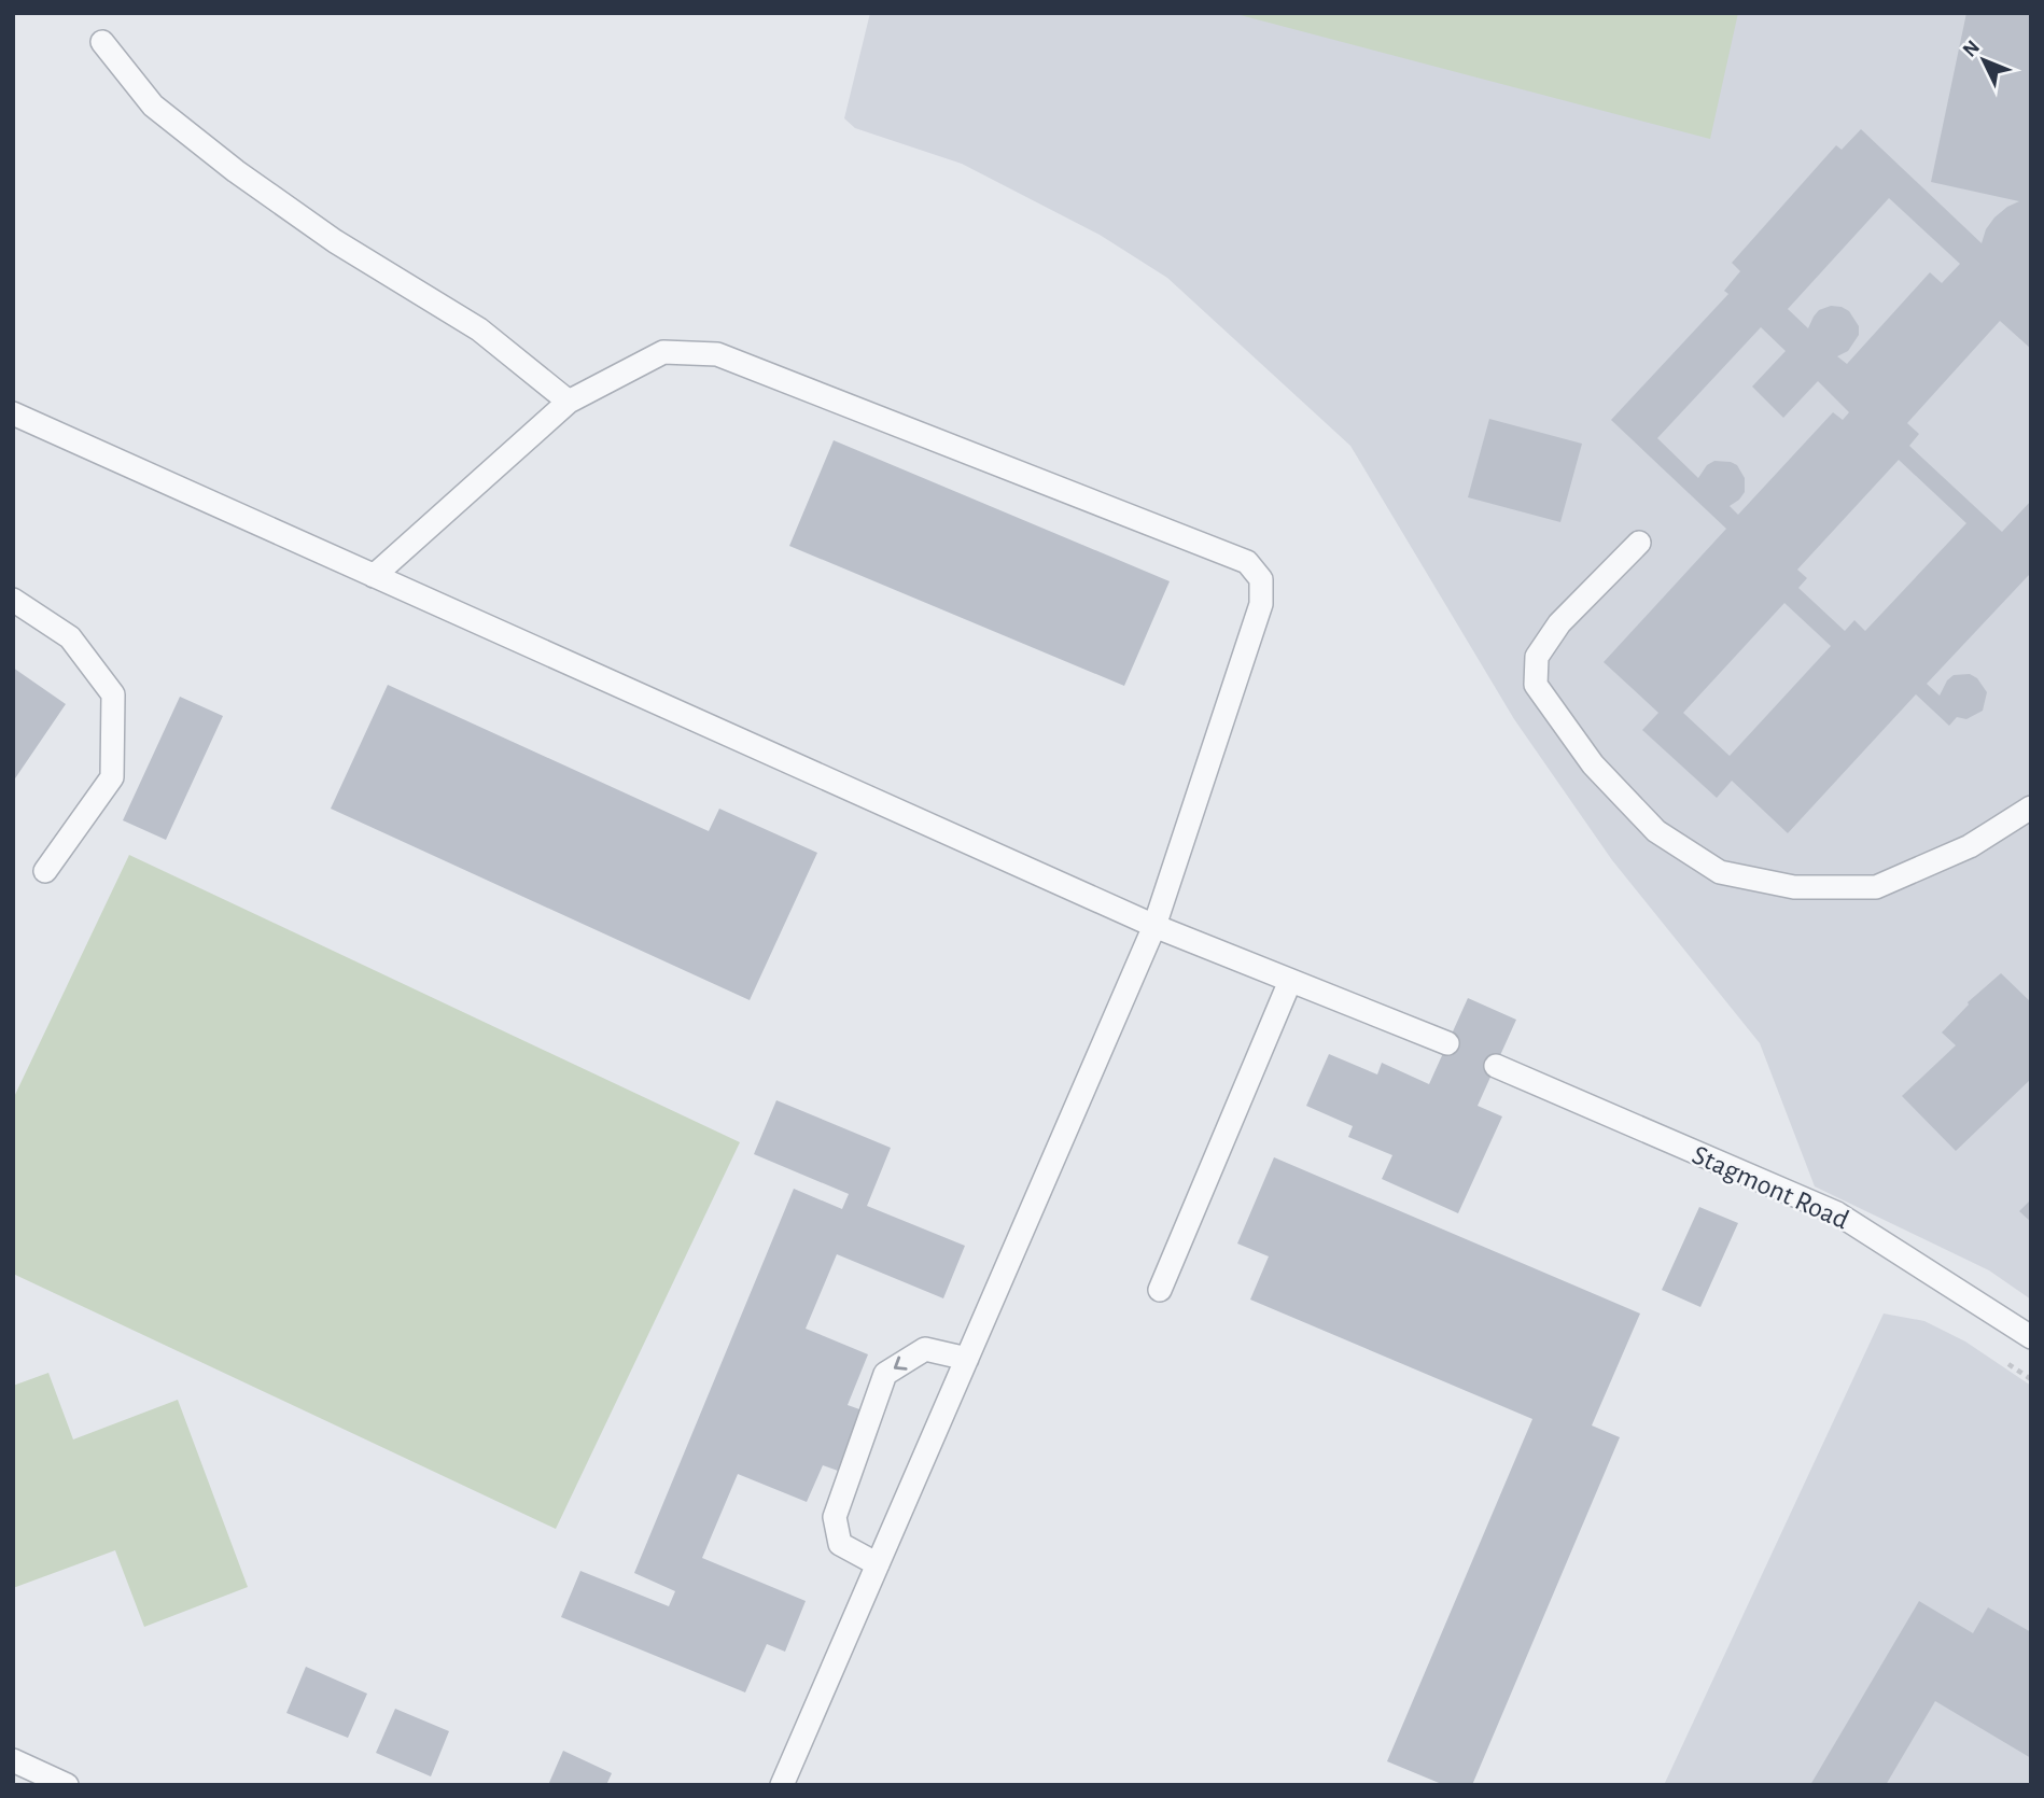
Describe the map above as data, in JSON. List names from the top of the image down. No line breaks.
{"streets":{"lane":["Stagmont Road"]},"north":"top left"}
